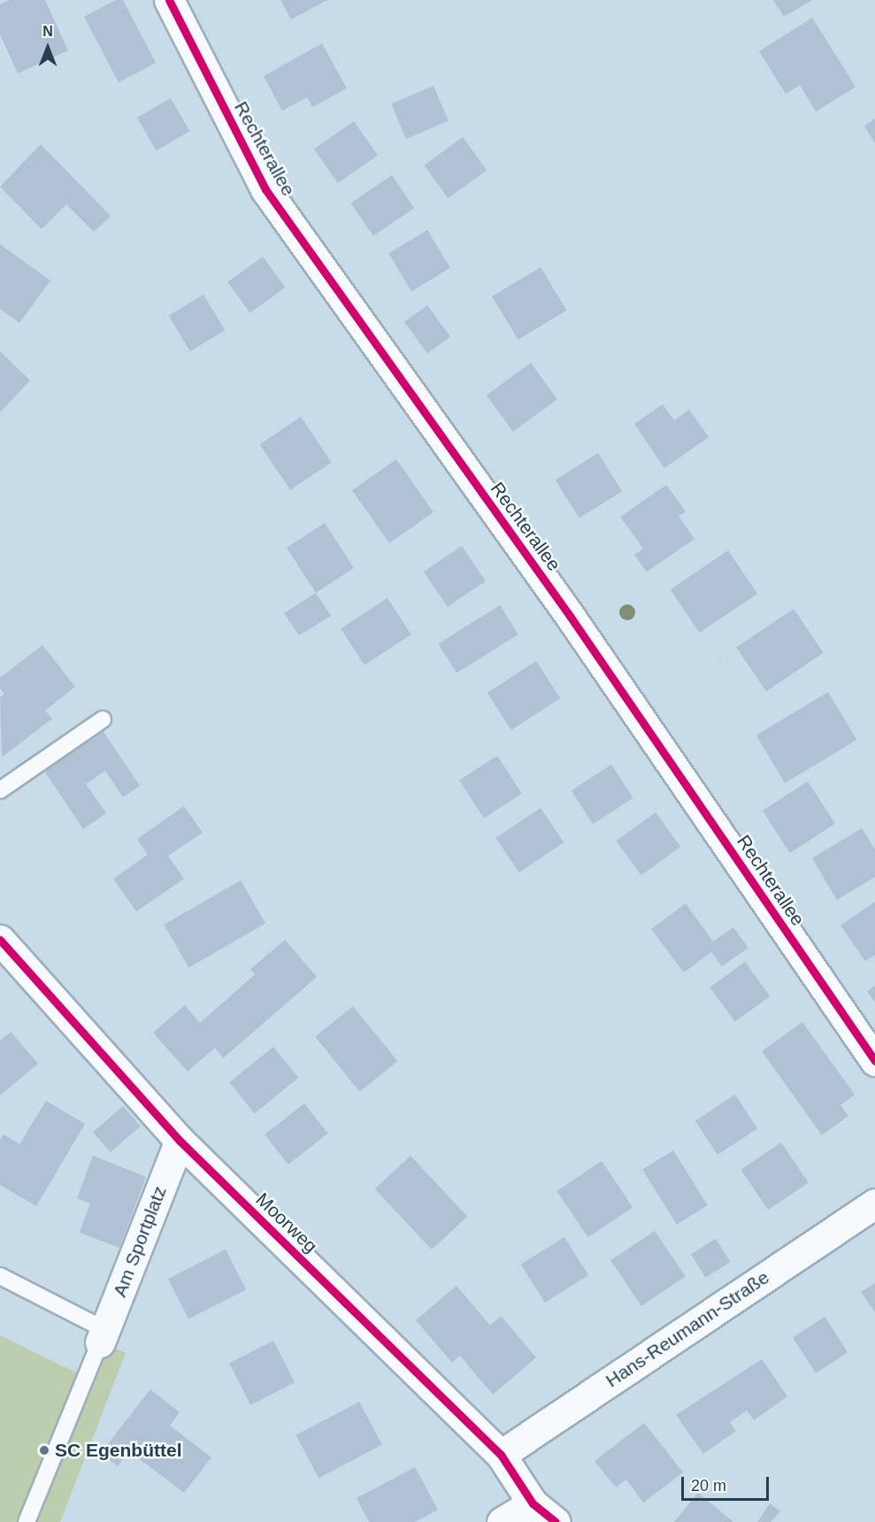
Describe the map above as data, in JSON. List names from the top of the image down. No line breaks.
{"streets":{"street":["Rechterallee","Moorweg","Am Sportplatz","Hans-Reumann-Straße"]},"crossings":[["Moorweg","Am Sportplatz"],["Moorweg","Hans-Reumann-Straße"]],"places":["SC Egenbüttel"],"scale_bar":"20 m","north":"top"}
